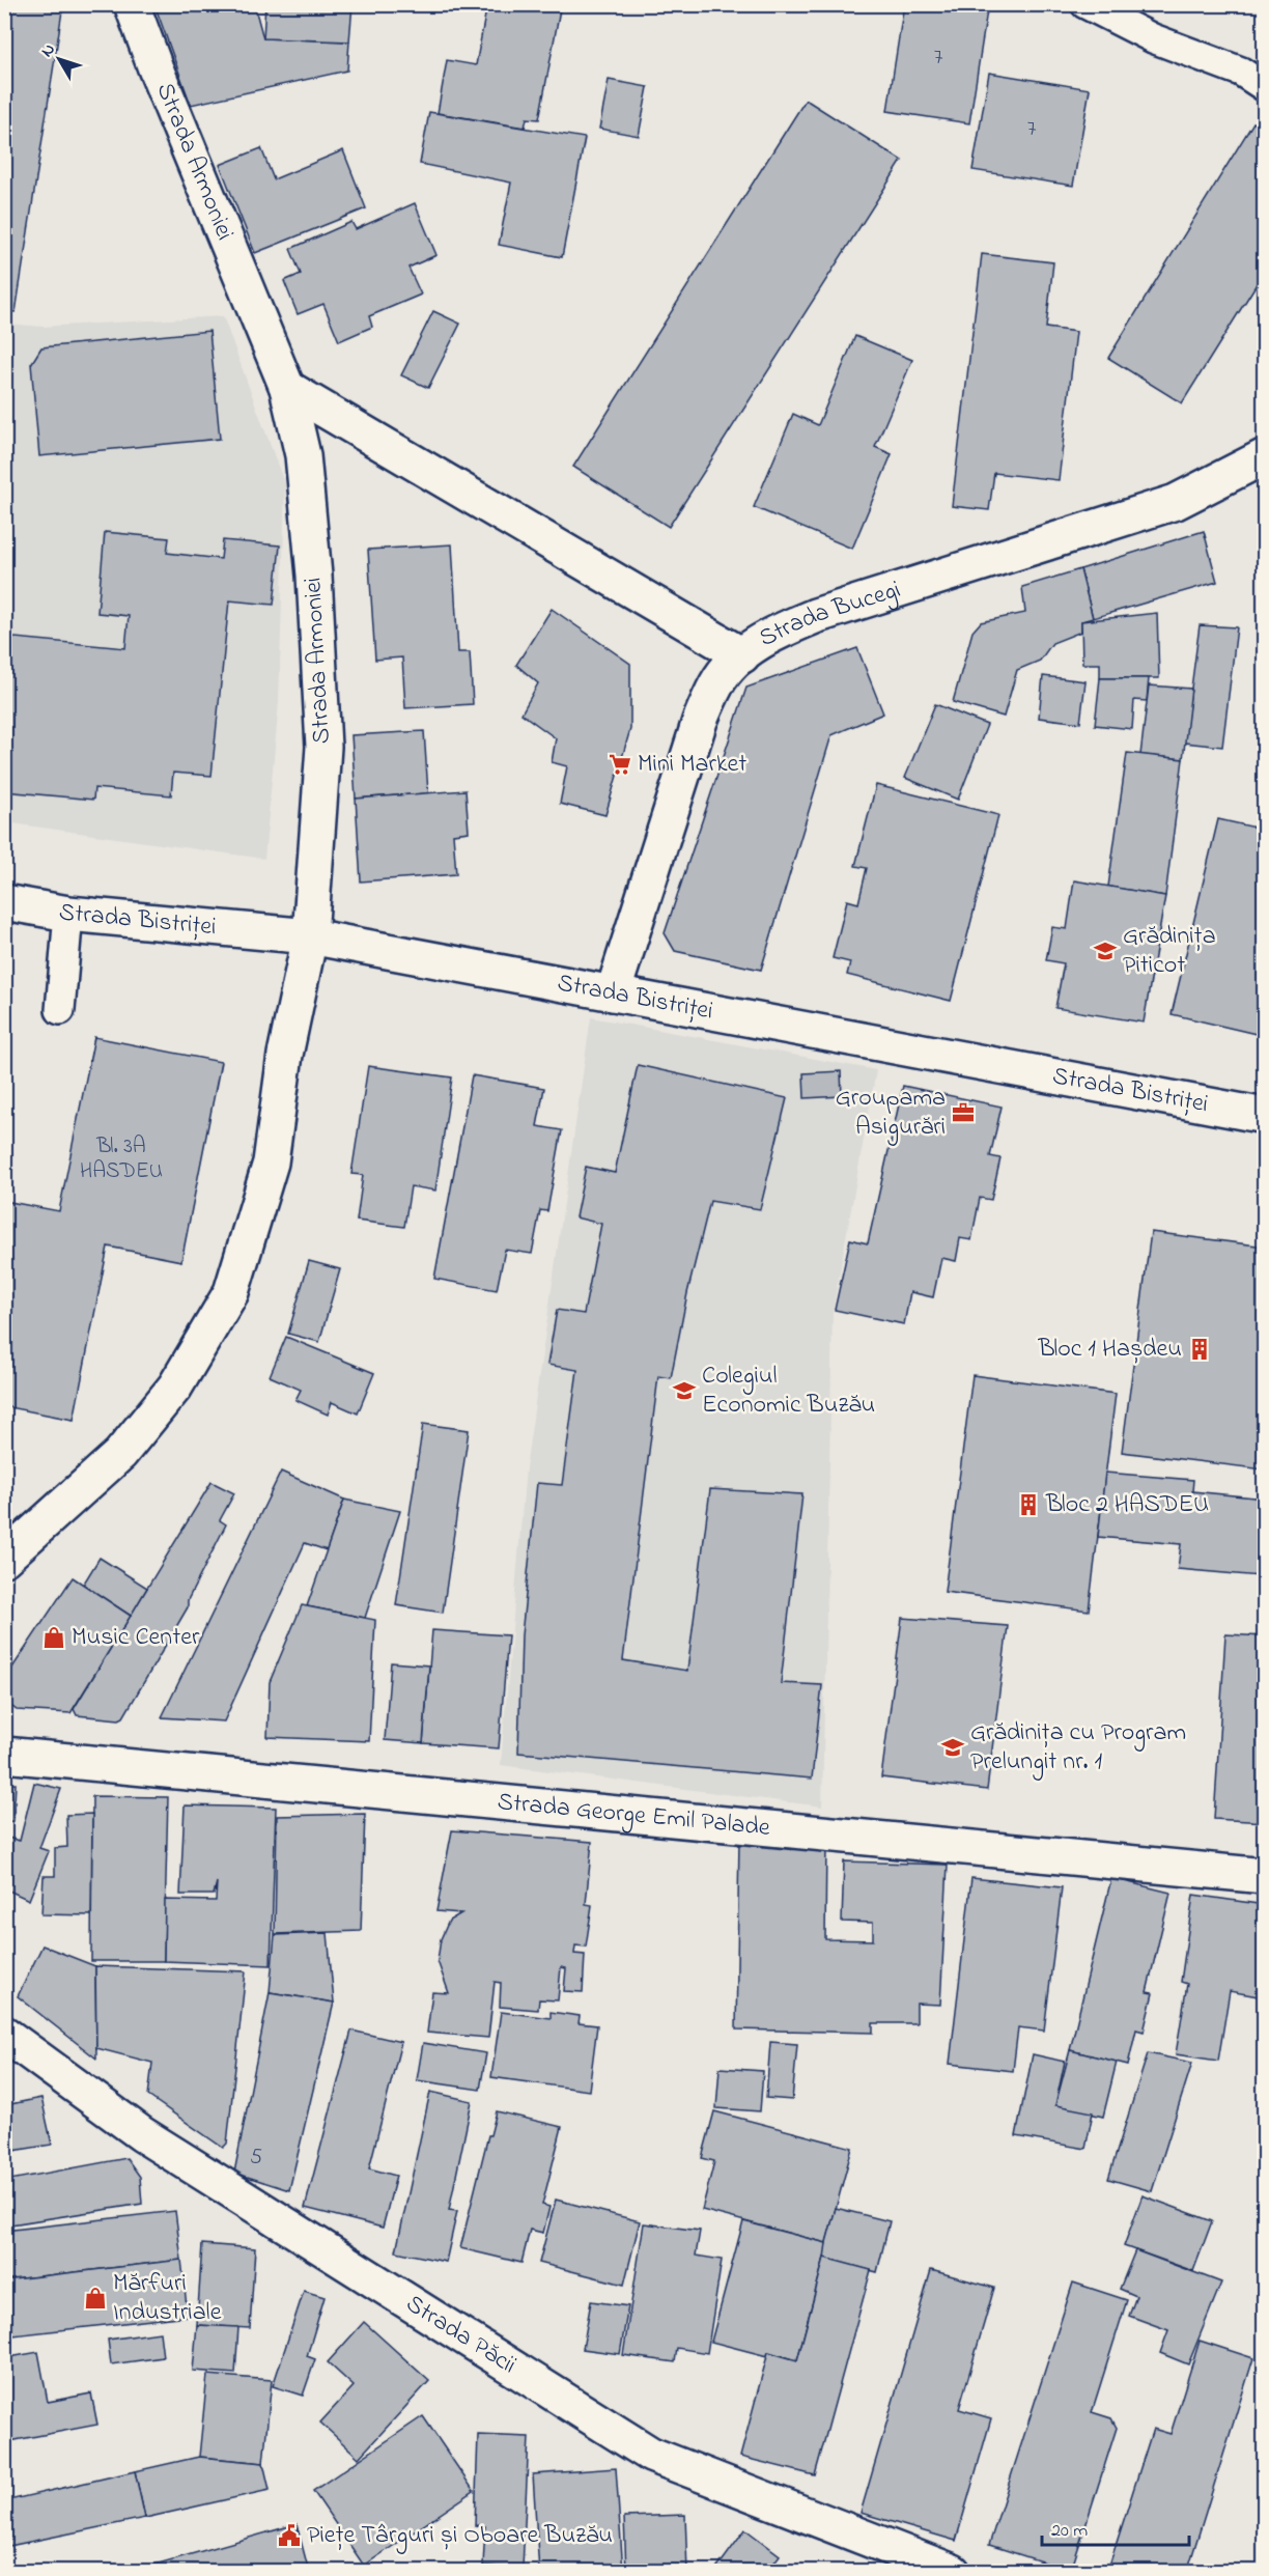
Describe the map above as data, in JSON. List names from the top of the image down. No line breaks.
{"streets":{"street":["Strada Armoniei","Strada Bucegi","Strada Bistriței","Strada George Emil Palade","Strada Păcii"]},"crossings":[["Strada Armoniei","Strada Bistriței"],["Strada Bucegi","Strada Bistriței"]],"places":{"supermarket":["Mini Market"],"school or university":["Grădinița Piticot","Colegiul Economic Buzău","Grădinița cu Program Prelungit nr. 1"],"office":["Groupama Asigurări"],"building":["Bloc 1 Hașdeu","Bloc 2 HASDEU"],"shop":["Music Center","Mărfuri Industriale"],"public building":["Piețe Târguri și Oboare Buzău"]},"house_numbers":["7","7","Bl. 3A HASDEU","5"],"scale_bar":"20 m","north":"top left"}
